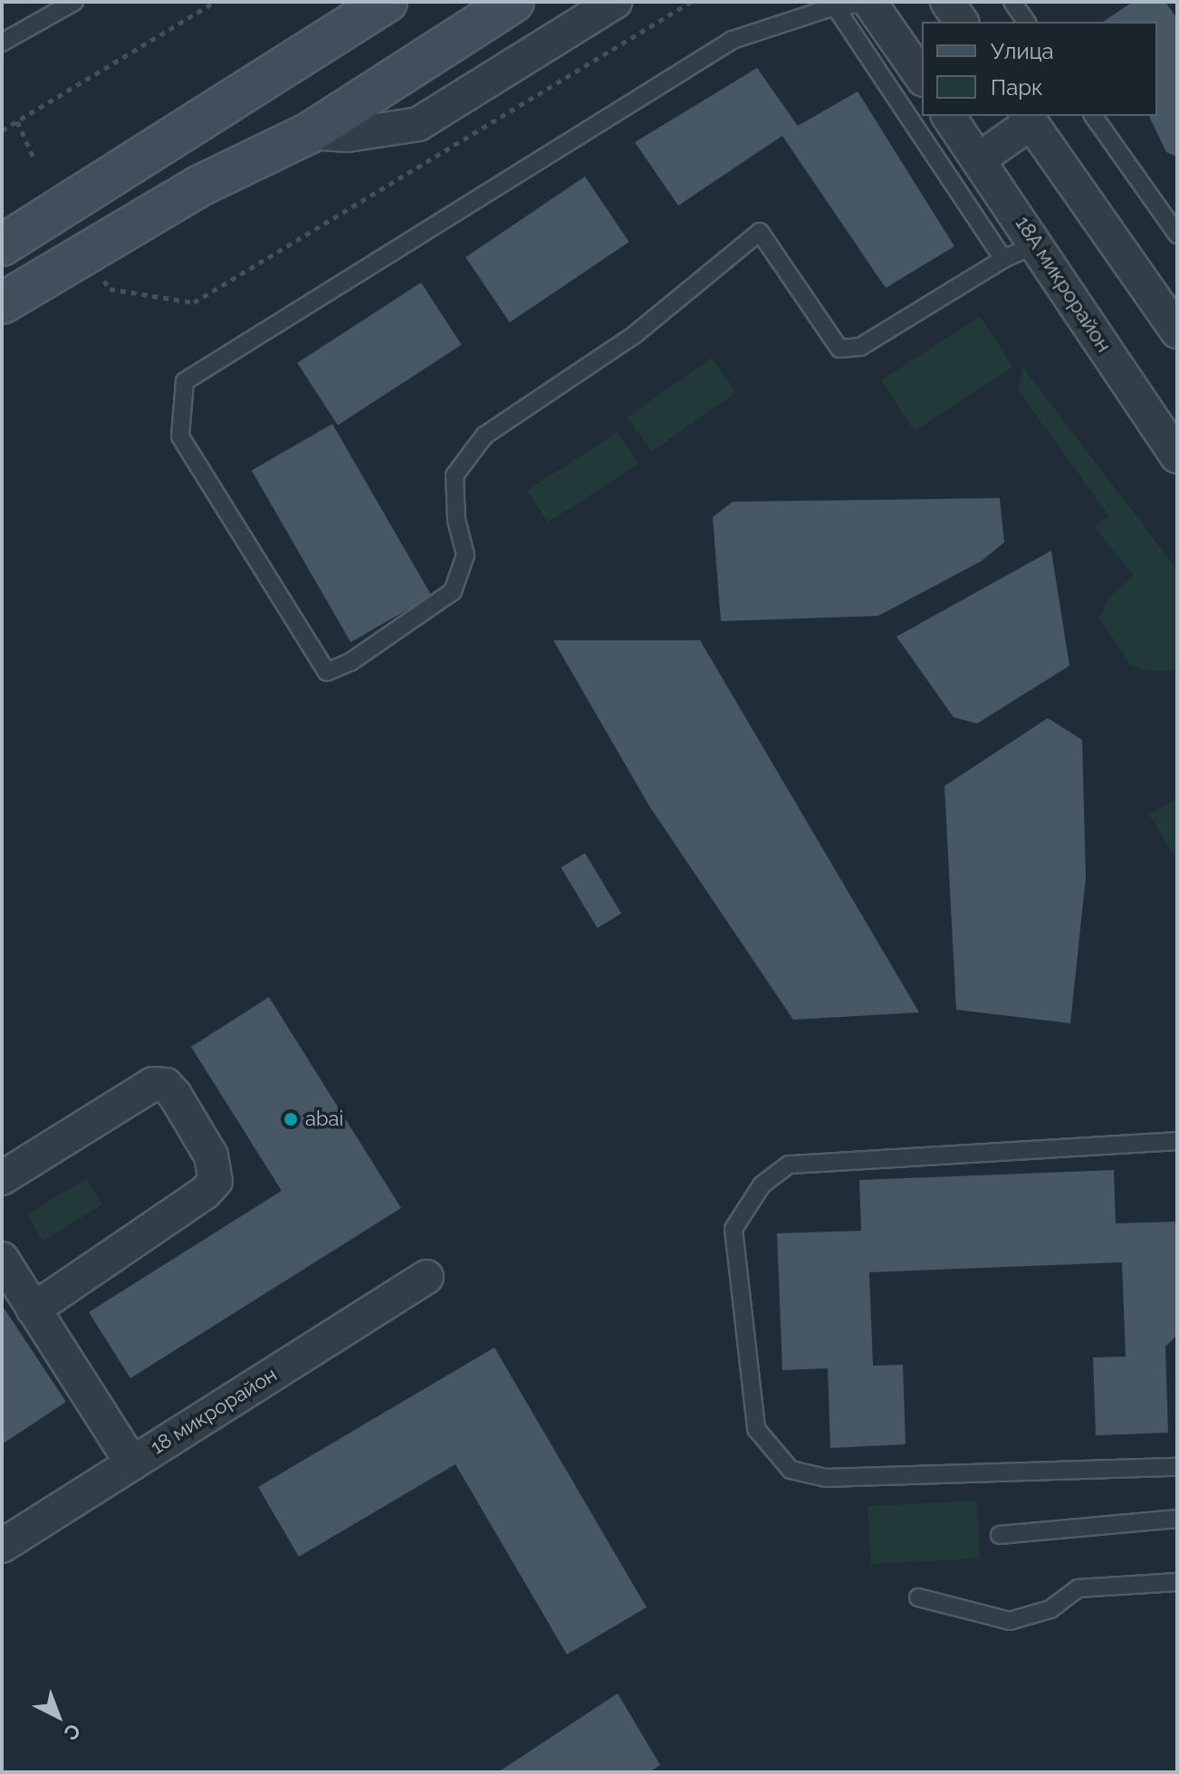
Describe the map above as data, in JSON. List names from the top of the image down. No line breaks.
{"streets":{"street":["18А микрорайон","18 микрорайон"]},"places":["abai"],"legend":["Улица","Парк"],"north":"bottom right"}
